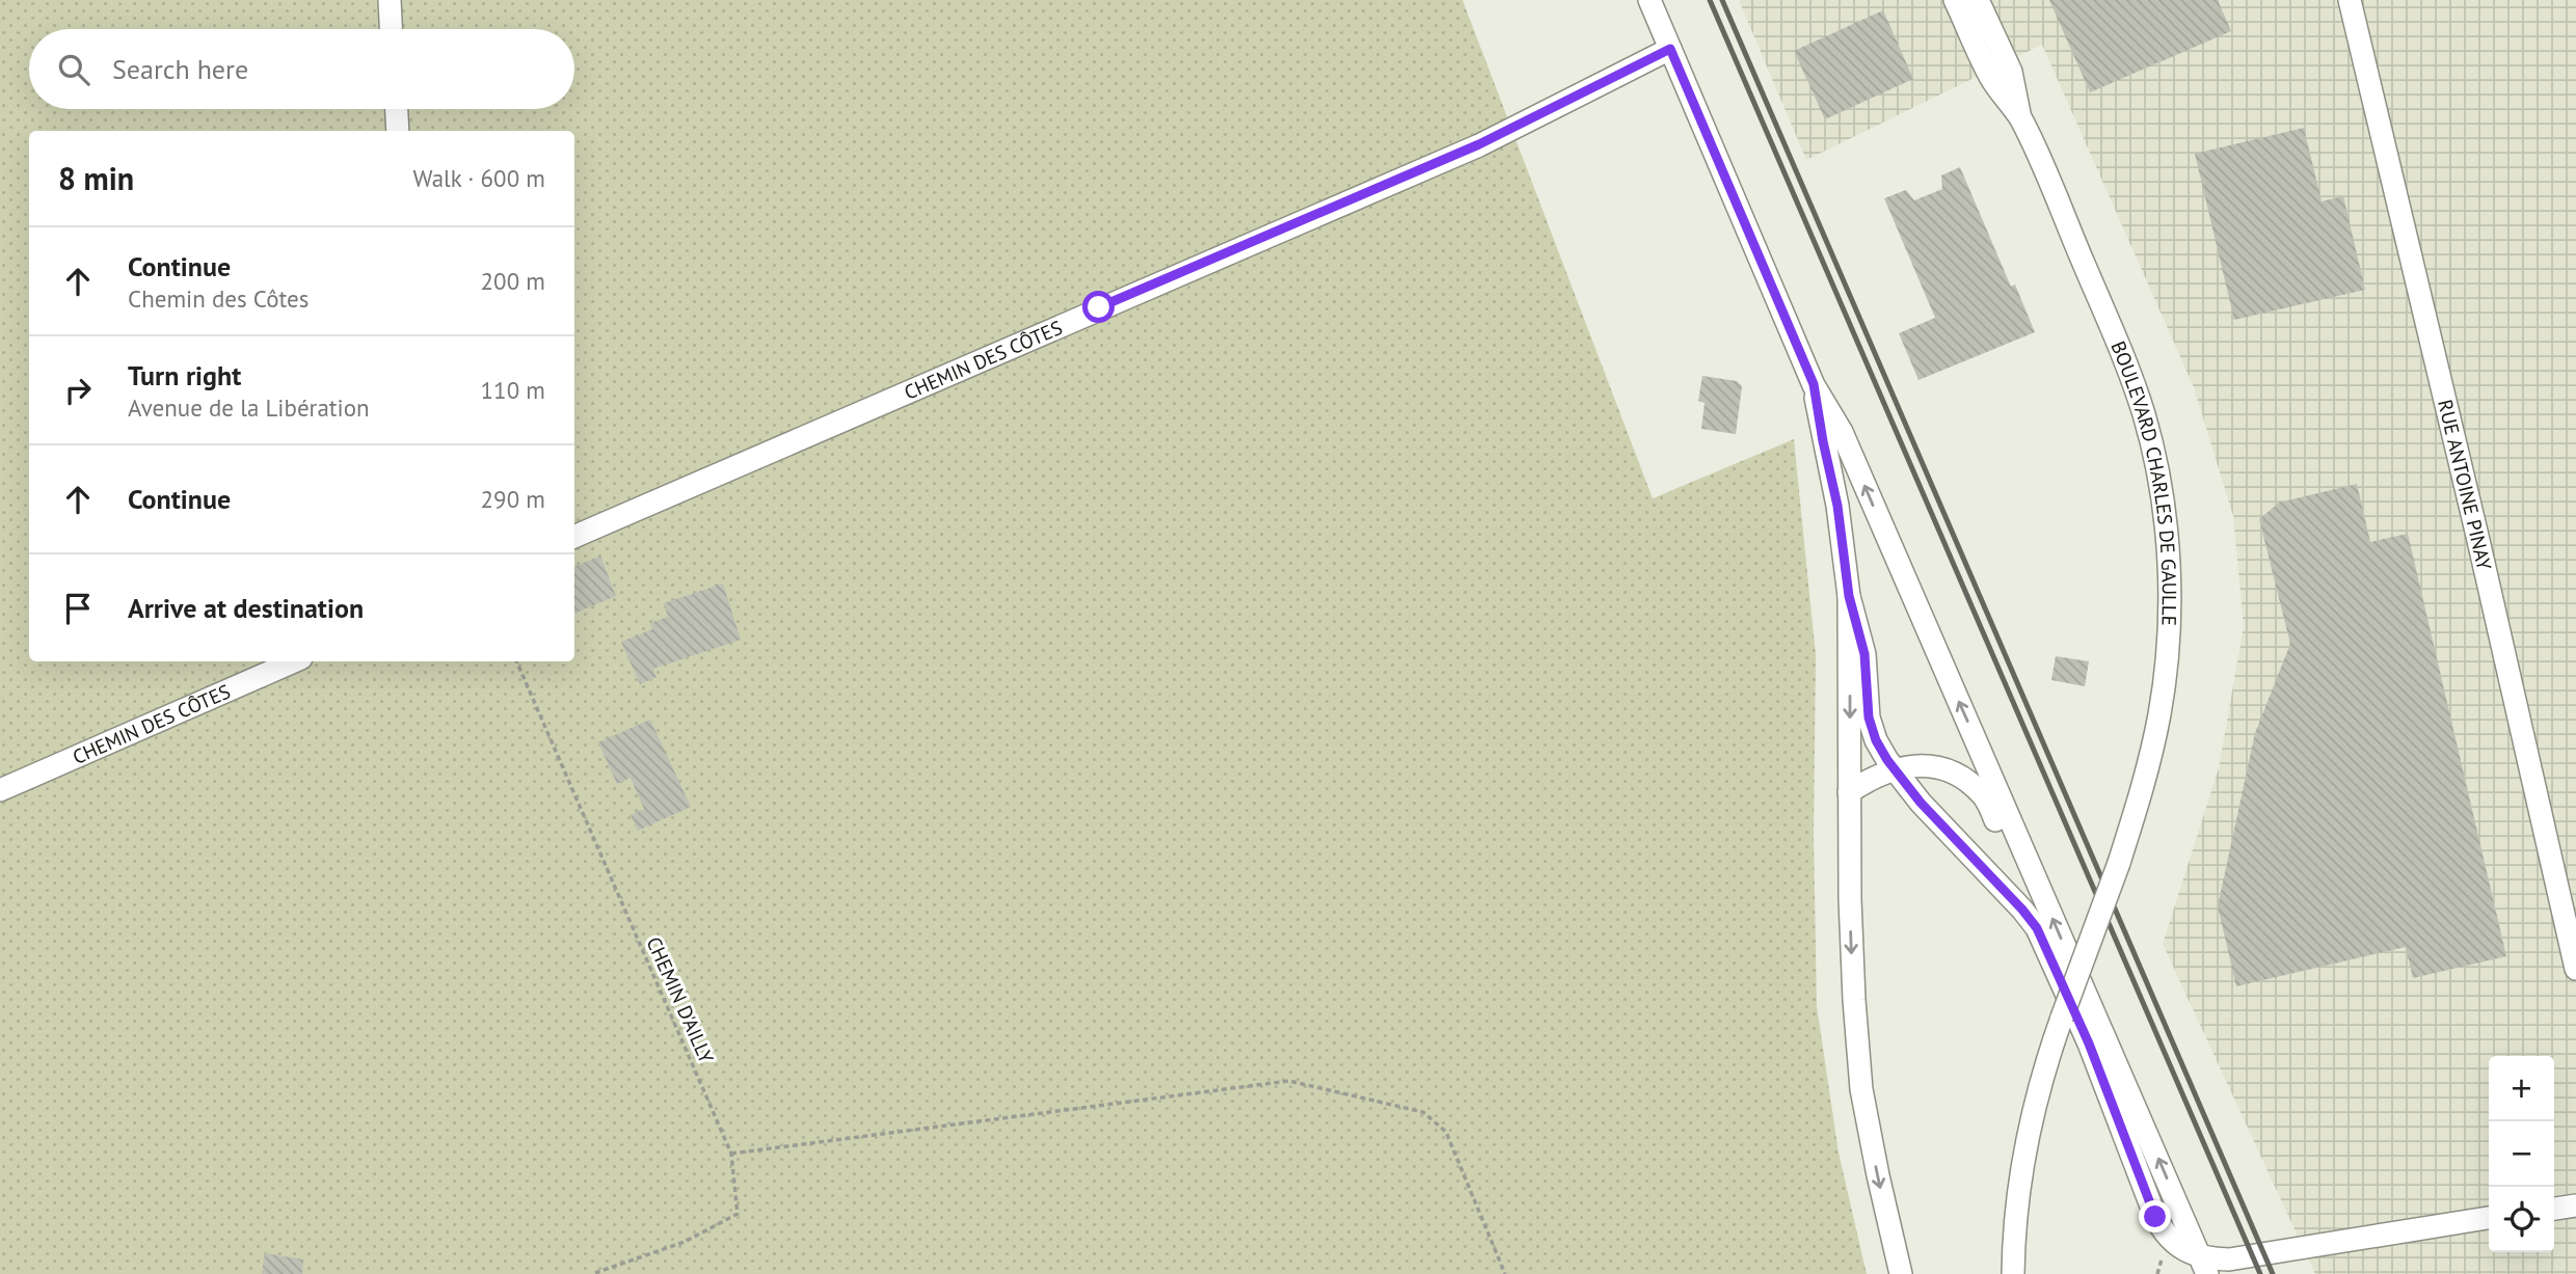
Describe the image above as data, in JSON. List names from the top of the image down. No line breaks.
{"streets":{"street":["CHEMIN DES CÔTES","BOULEVARD CHARLES DE GAULLE","RUE ANTOINE PINAY"],"path":["CHEMIN D'AILLY"]},"page":{"search":"Search here","heading":["8 min","Walk · 600 m"],"list":[["Continue","Chemin des Côtes","200 m"],["Turn right","Avenue de la Libération","110 m"],["Continue","290 m"],"Arrive at destination"],"map_buttons":["+","−"]}}
